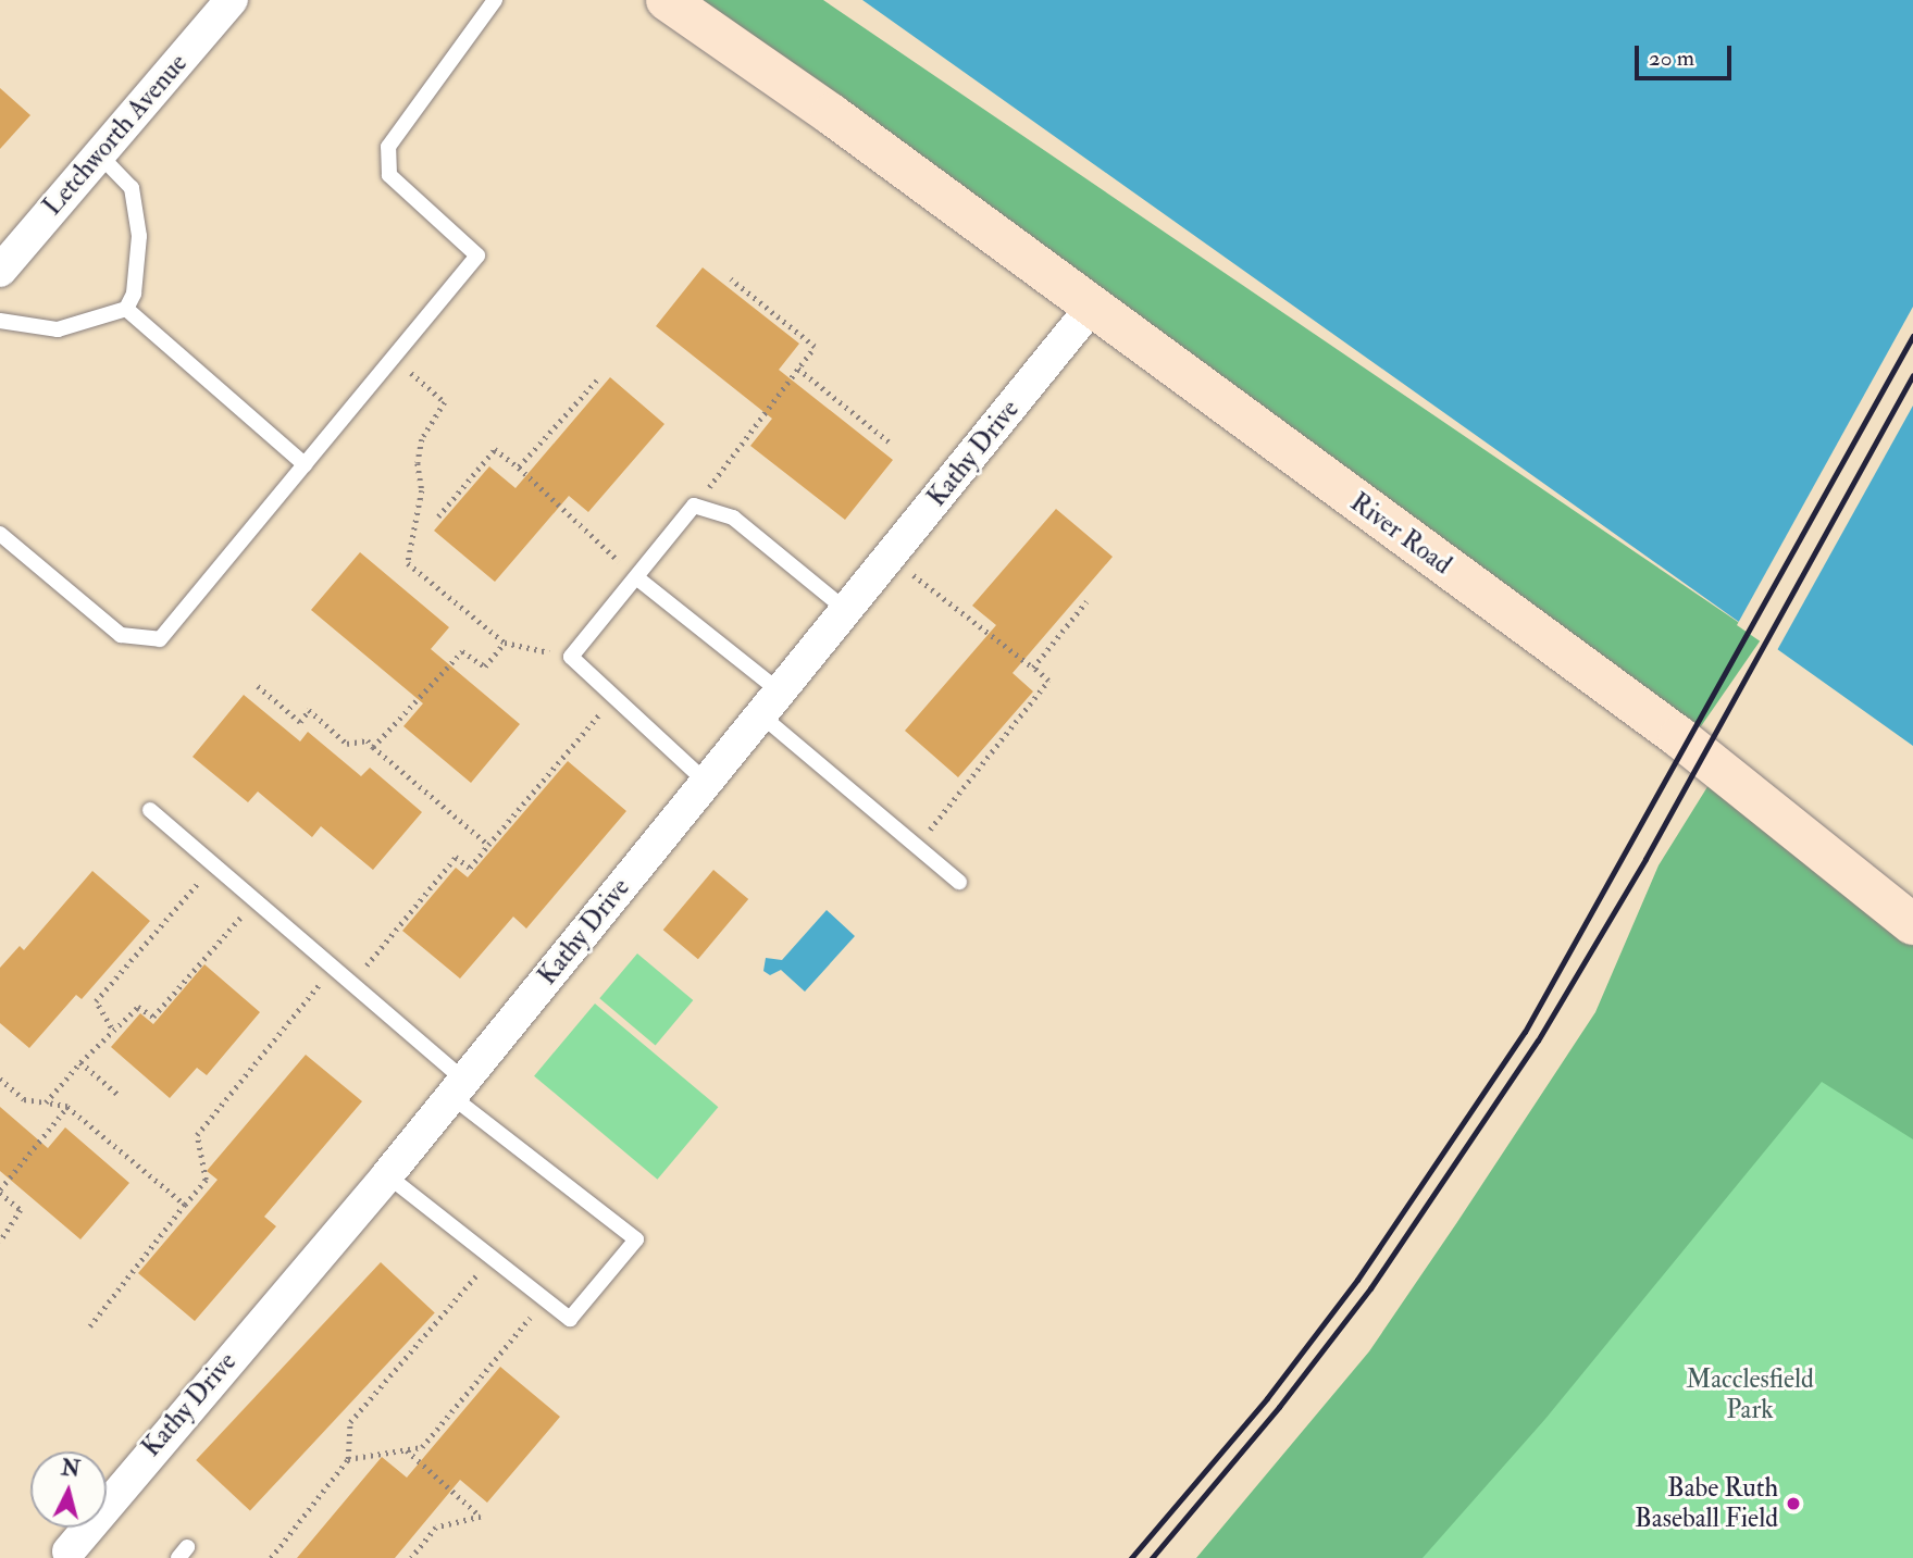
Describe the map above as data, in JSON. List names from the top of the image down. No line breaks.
{"streets":{"main road":["River Road"],"street":["Letchworth Avenue","Kathy Drive"]},"crossings":[["Kathy Drive","River Road"]],"parks":["Macclesfield Park"],"places":["Babe Ruth Baseball Field"],"scale_bar":"20 m","north":"top"}
